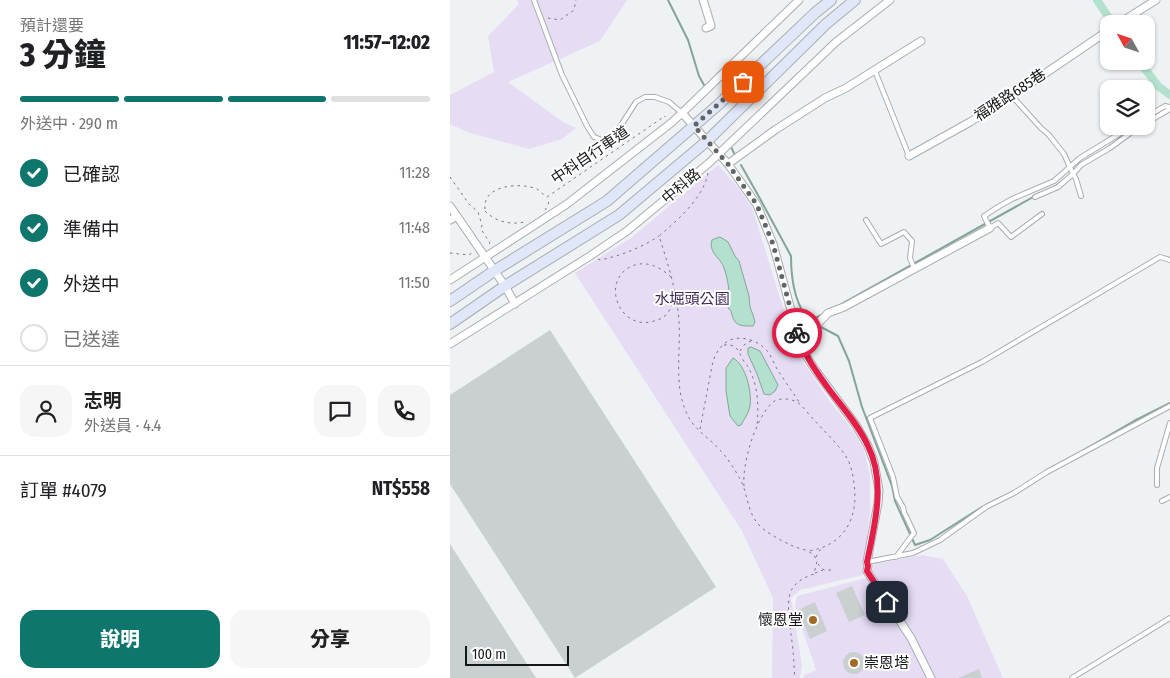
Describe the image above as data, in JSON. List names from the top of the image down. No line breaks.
{"streets":{"street":["福雅路685巷","中科路"],"path":["中科自行車道"]},"parks":["水堀頭公園"],"places":["懷恩堂","崇恩塔"],"scale_bar":"100 m","north":"top left","page":{"heading":["3 分鐘","預計還要","11:57–12:02"],"panel":["志明","外送員 · 4.4","訂單 #4079","NT$558"],"bar":"外送中 · 290 m","list":[["已確認","11:28"],["準備中","11:48"],["外送中","11:50"],"已送達"],"buttons":["說明","分享"],"scale":"100 m"}}
